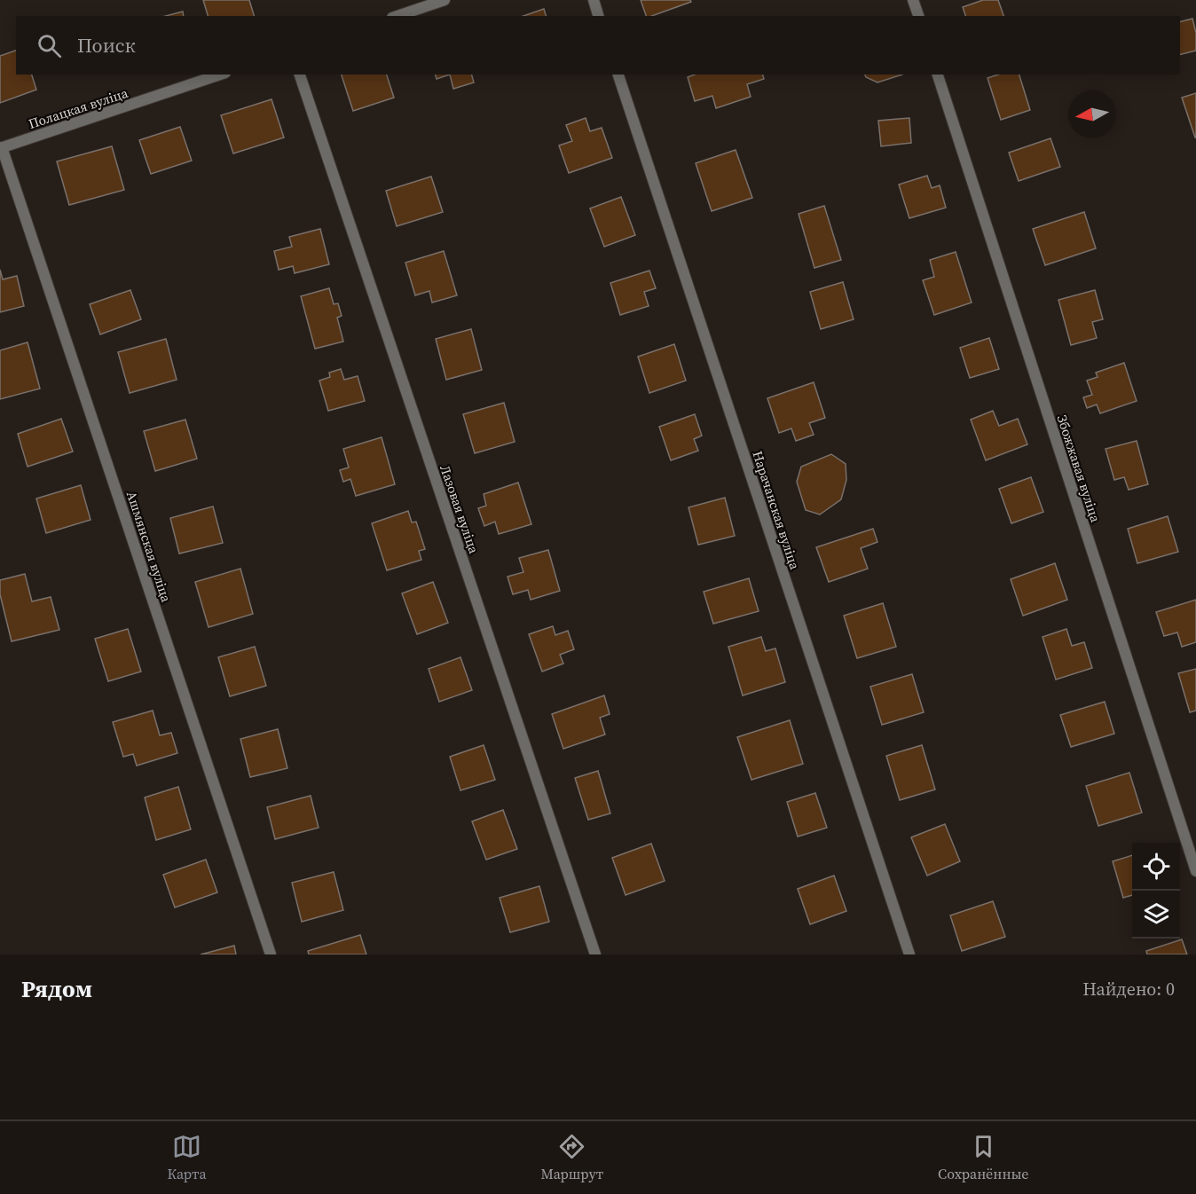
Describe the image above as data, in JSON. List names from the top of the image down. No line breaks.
{"streets":{"street":["Полацкая вуліца","Збожжавая вуліца","Лазовая вуліца","Нарачанская вуліца","Ашмянская вуліца"]},"crossings":[["Полацкая вуліца","Ашмянская вуліца"]],"north":"left","page":{"search":"Поиск","heading":["Рядом","Найдено: 0"],"nav":["Карта","Маршрут","Сохранённые"]}}
